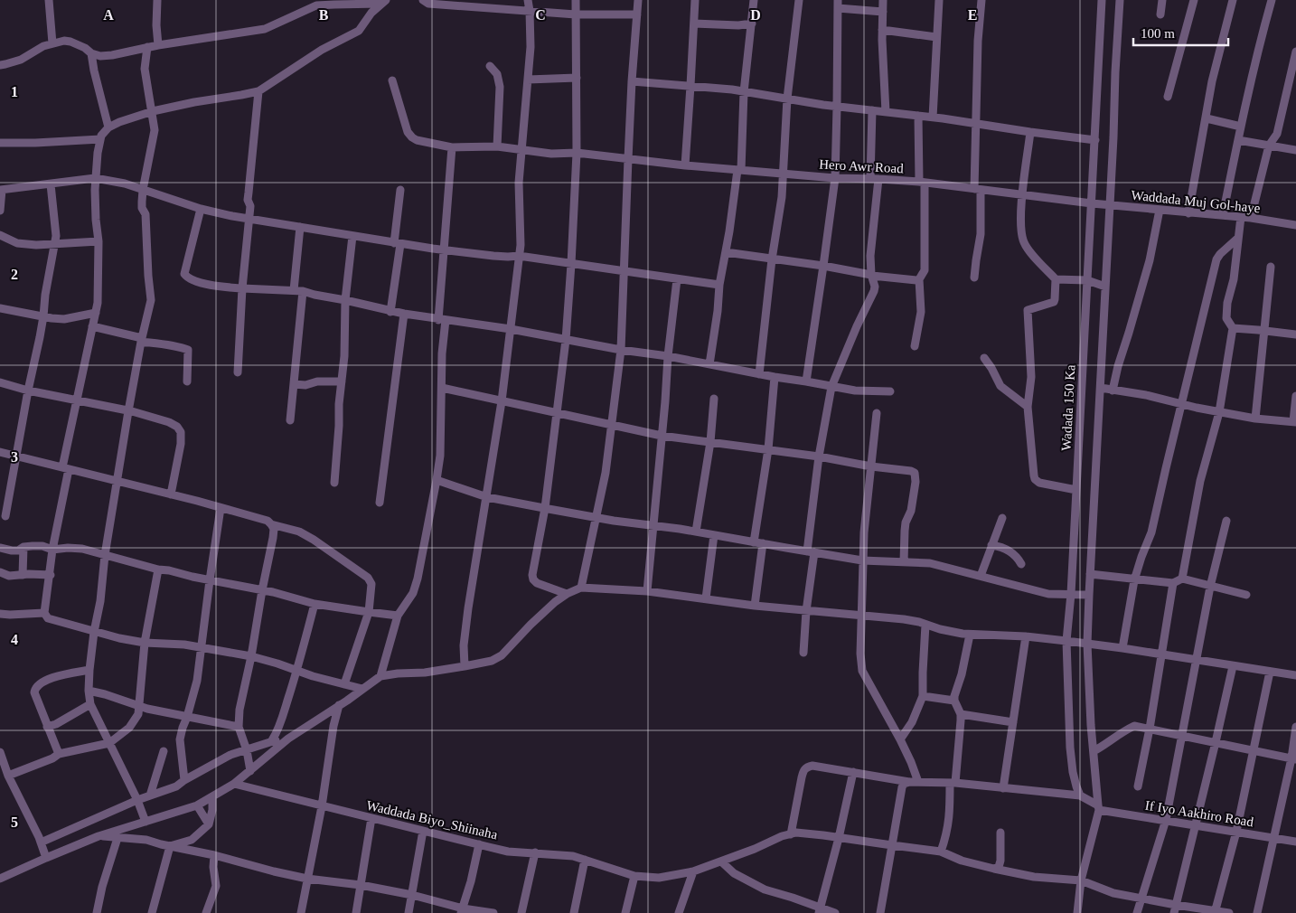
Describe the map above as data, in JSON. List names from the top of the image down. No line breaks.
{"streets":{"street":["Hero Awr Road","Waddada Muj Gol-haye","Wadada 150 Ka","If Iyo Aakhiro Road","Waddada Biyo_Shiinaha"]},"crossings":[["Hero Awr Road","Waddada Muj Gol-haye"],["Hero Awr Road","Wadada 150 Ka"],["Waddada Muj Gol-haye","Wadada 150 Ka"]],"scale_bar":"100 m","grid":{"columns":["A","B","C","D","E"],"rows":["1","2","3","4","5"]}}
